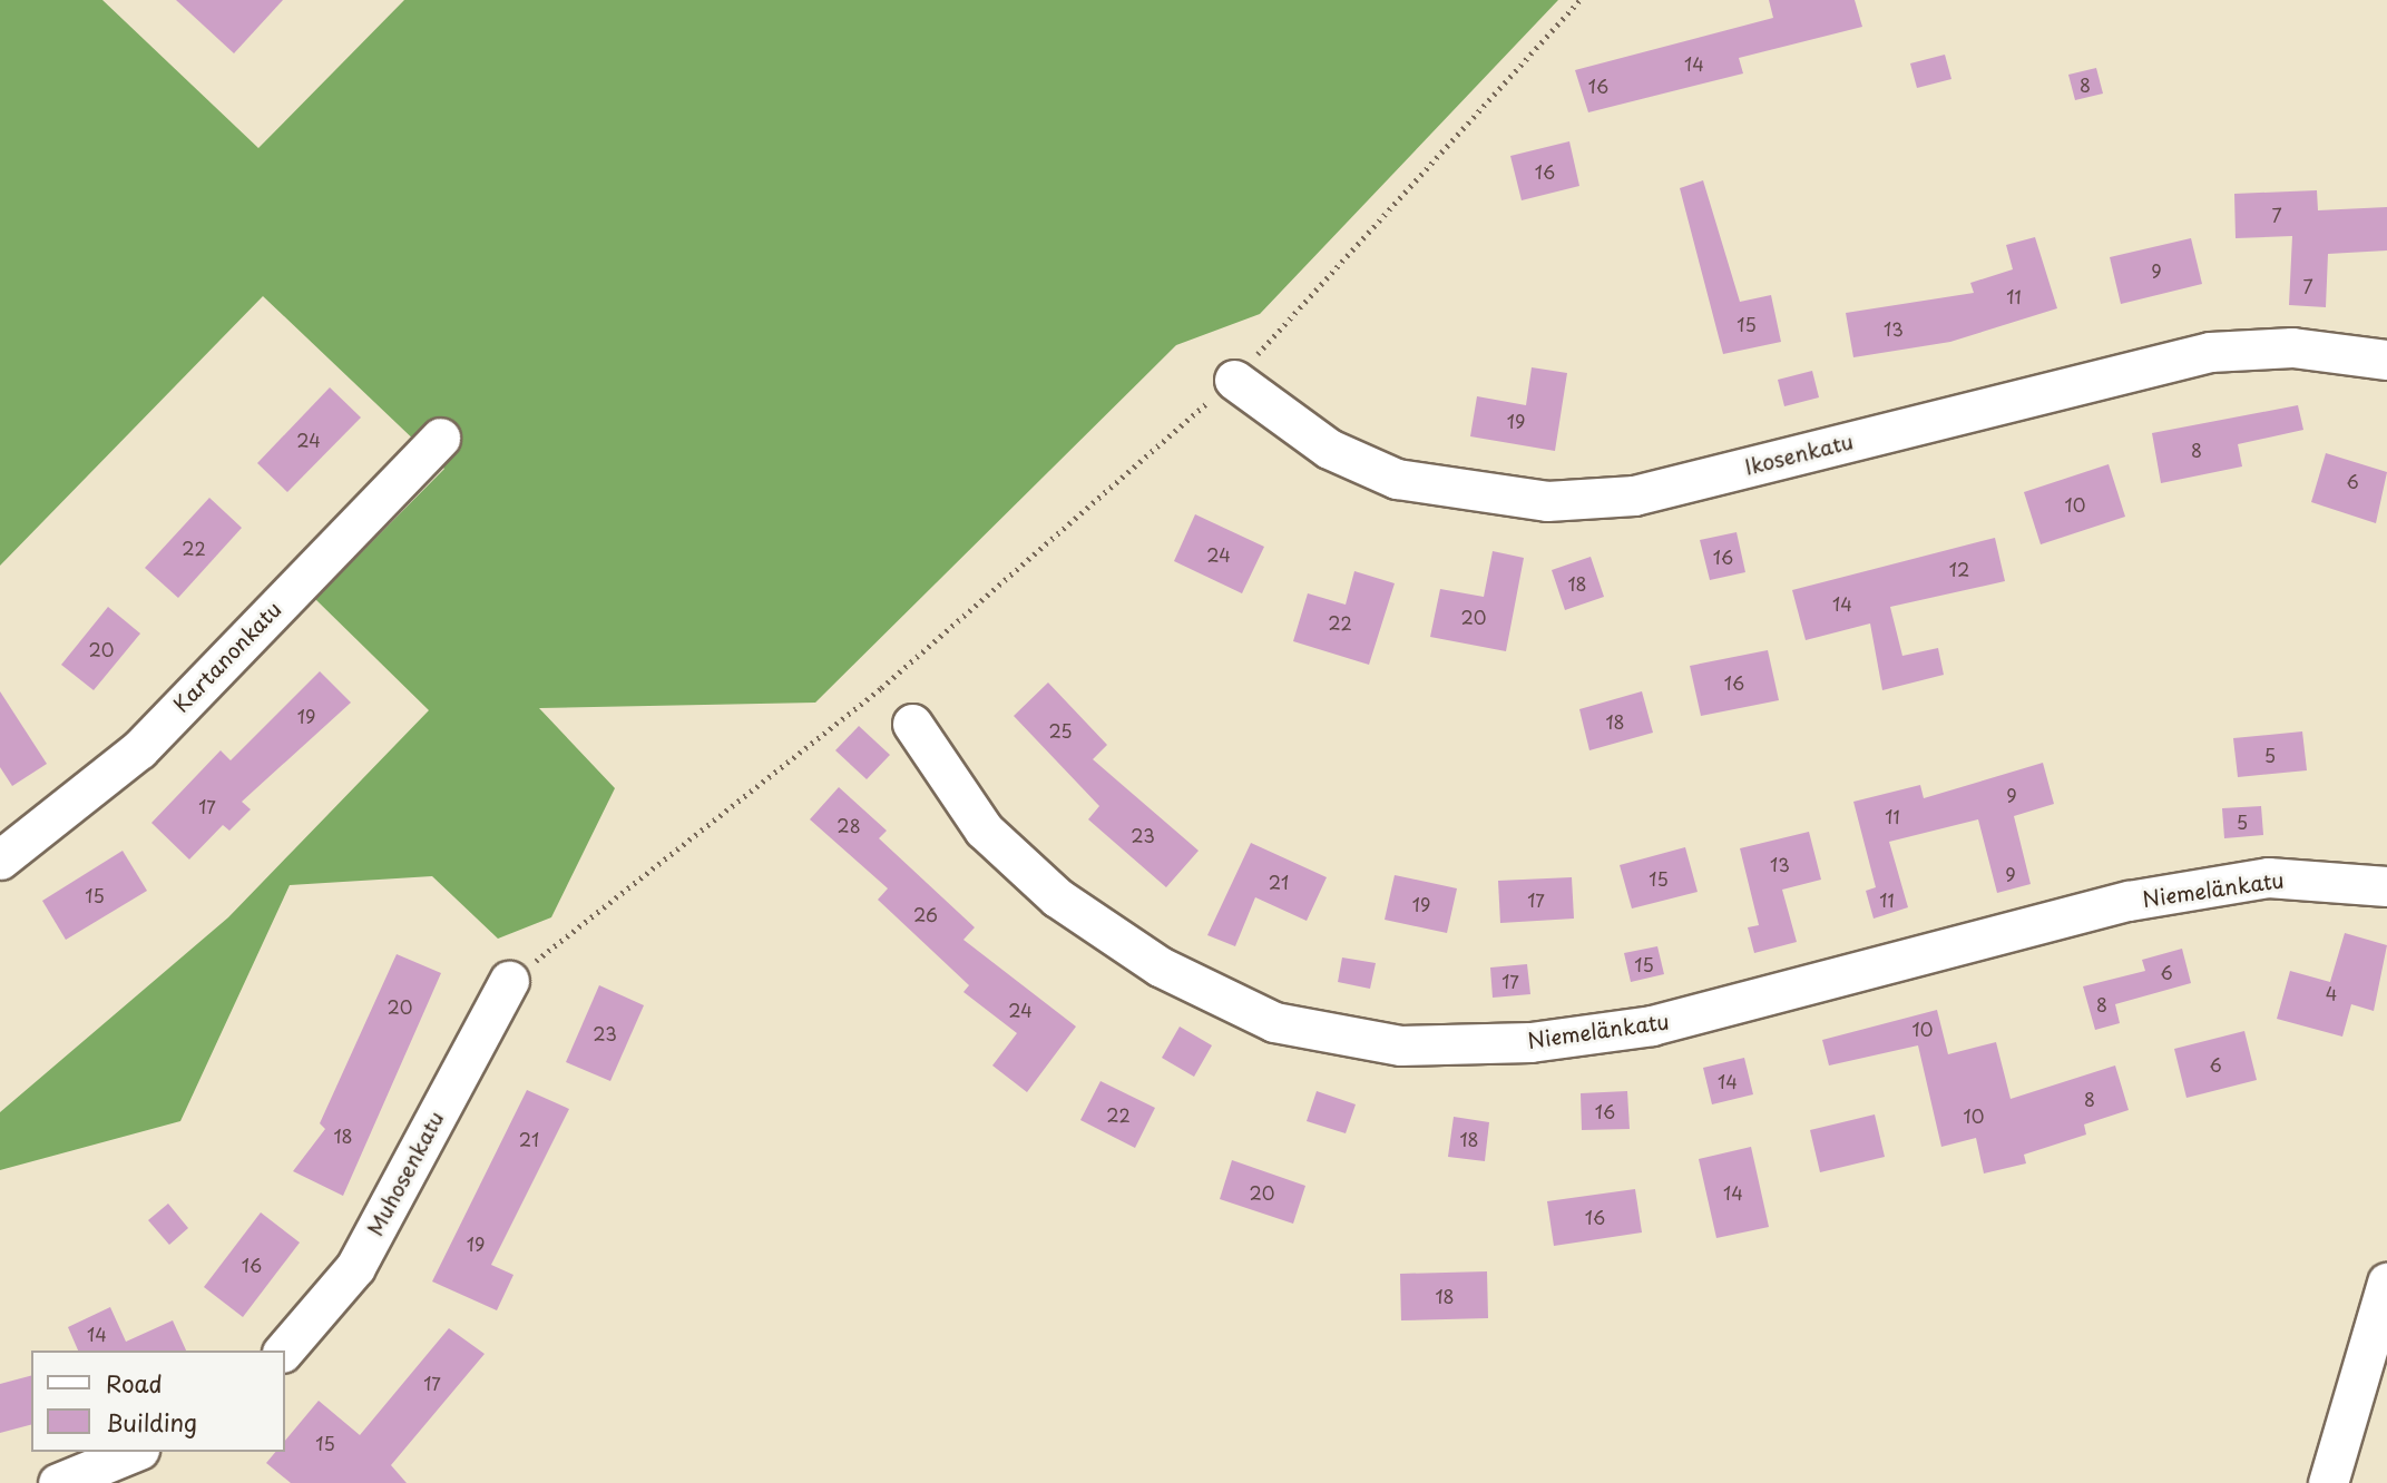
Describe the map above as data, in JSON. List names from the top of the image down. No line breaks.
{"streets":{"street":["Ikosenkatu","Kartanonkatu","Niemelänkatu","Muhosenkatu"]},"house_numbers":["14","8","16","16","7","9","7","11","15","13","19","24","8","6","10","22","24","16","12","18","14","20","22","20","16","19","18","25","5","9","17","11","5","28","23","13","9","15","21","15","17","11","19","26","15","6","17","4","8","20","24","10","23","6","14","8","16","22","10","18","21","18","20","14","16","19","16","18","14","17","15"],"legend":["Road","Building"]}
